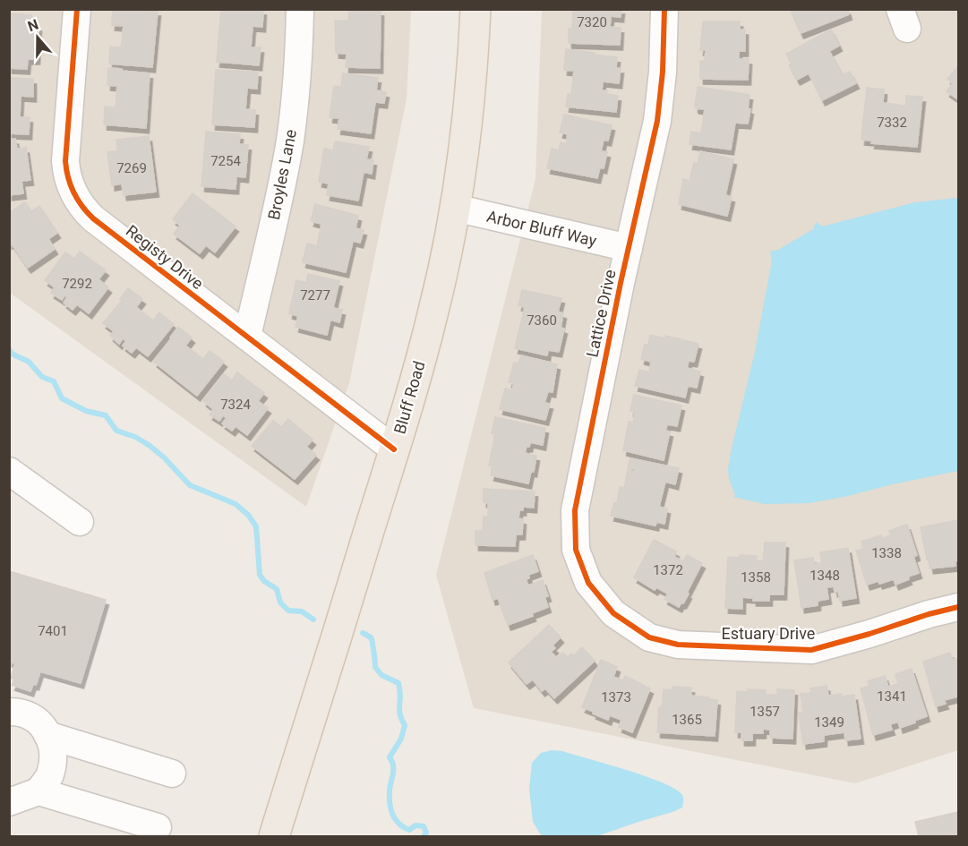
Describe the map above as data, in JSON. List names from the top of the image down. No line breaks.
{"streets":{"main road":["Bluff Road"],"street":["Broyles Lane","Arbor Bluff Way","Registy Drive","Lattice Drive","Estuary Drive"]},"crossings":[["Broyles Lane","Registy Drive"],["Arbor Bluff Way","Lattice Drive"],["Arbor Bluff Way","Bluff Road"],["Registy Drive","Bluff Road"],["Lattice Drive","Estuary Drive"]],"house_numbers":["7320","7332","7254","7269","7292","7277","7360","7324","1338","1372","1348","1358","7401","1341","1373","1357","1365","1349"],"north":"top"}
